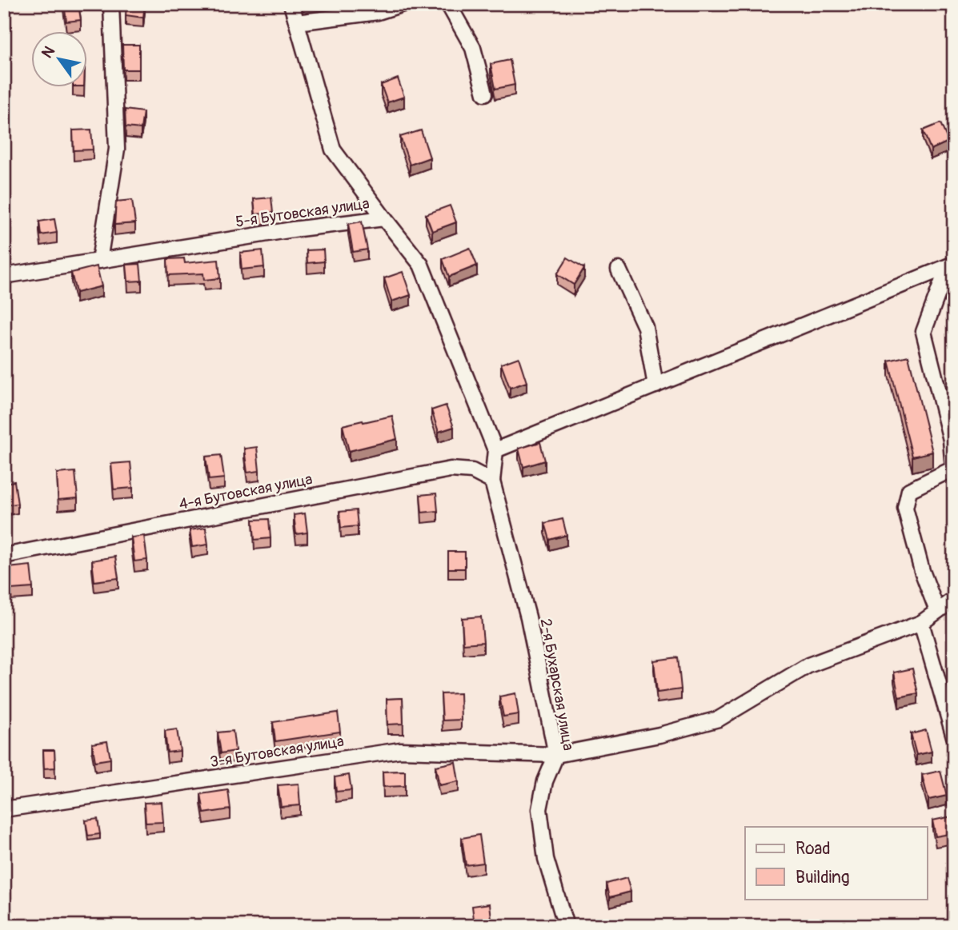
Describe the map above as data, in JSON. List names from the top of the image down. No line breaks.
{"streets":{"street":["5-я Бутовская улица","4-я Бутовская улица","2-я Бухарская улица","3-я Бутовская улица"]},"crossings":[["5-я Бутовская улица","4-я Бутовская улица"],["5-я Бутовская улица","2-я Бухарская улица"],["4-я Бутовская улица","2-я Бухарская улица"],["2-я Бухарская улица","3-я Бутовская улица"]],"legend":["Road","Building"],"north":"top left"}
